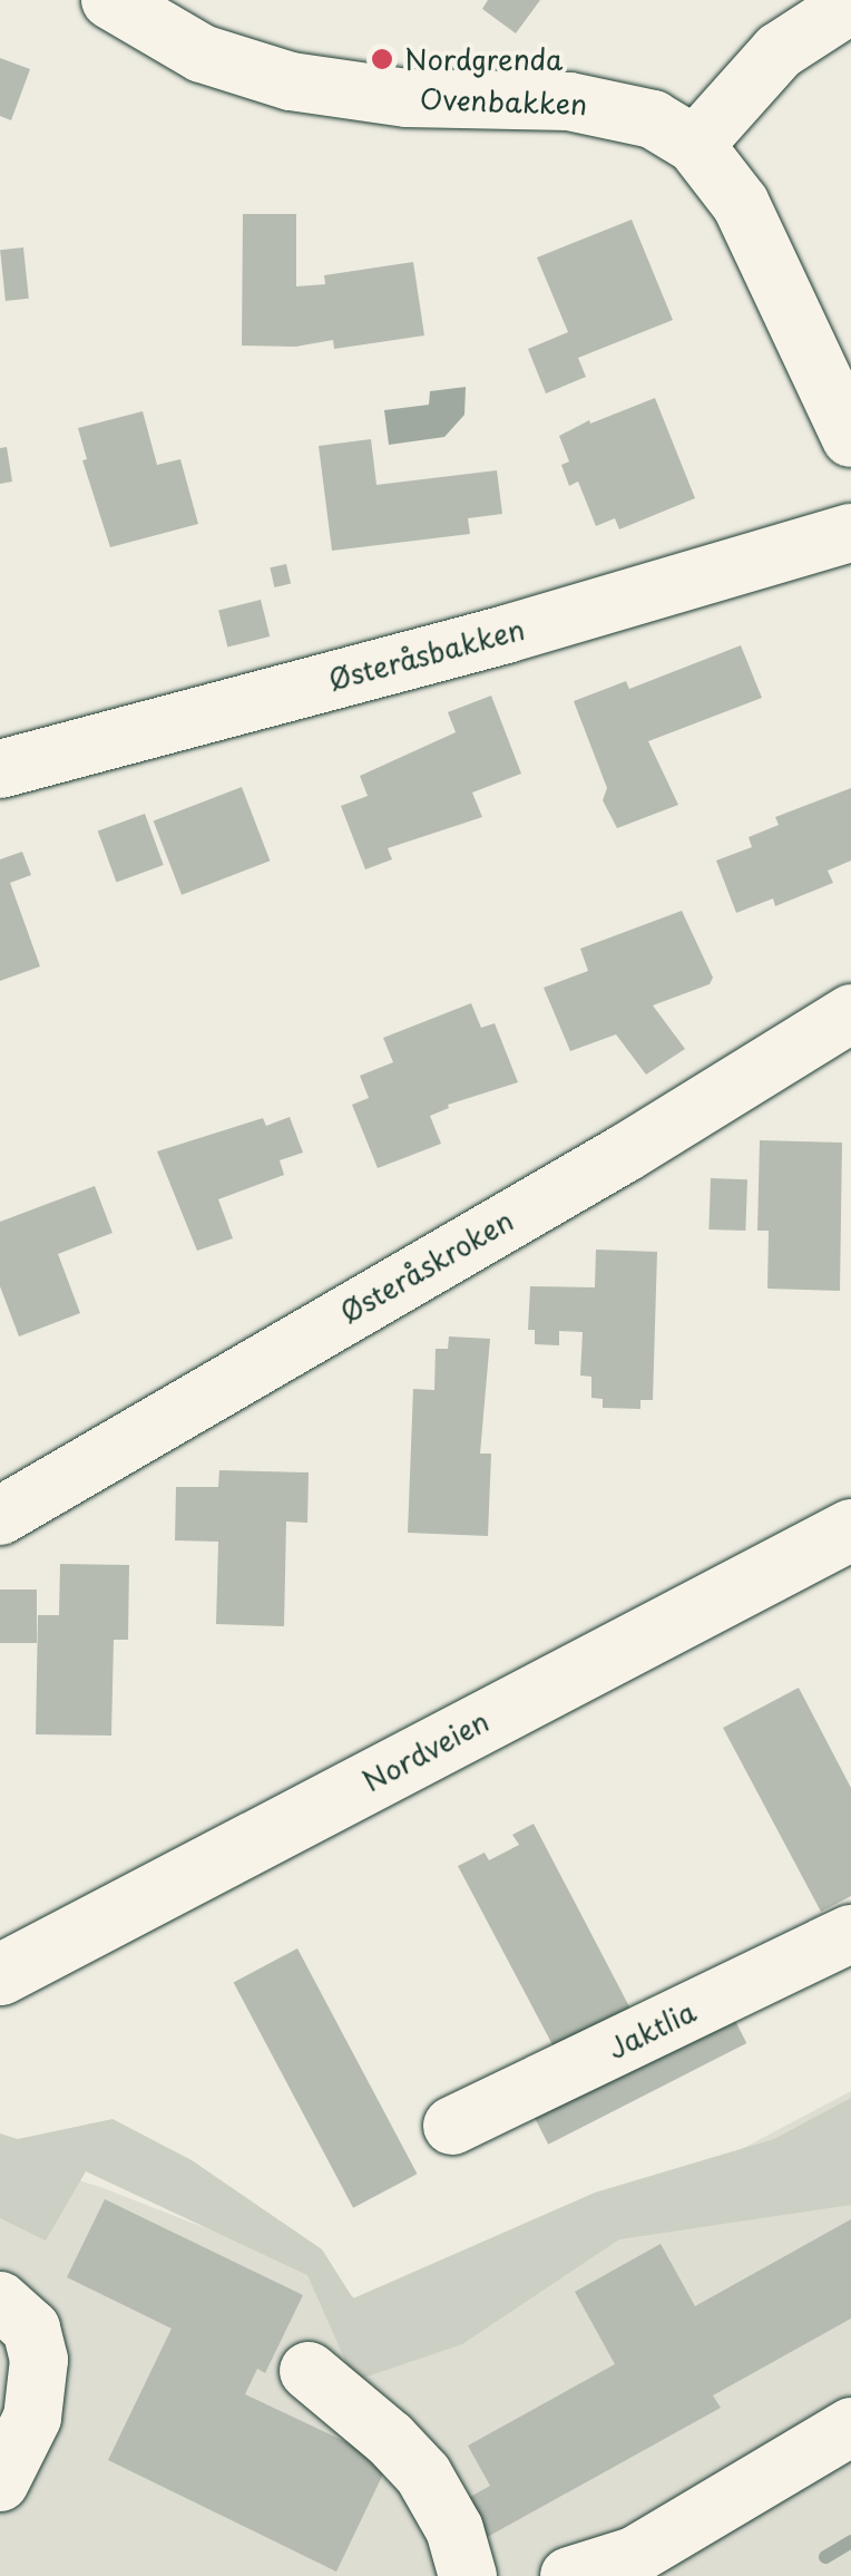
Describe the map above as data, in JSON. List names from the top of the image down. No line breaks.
{"streets":{"main road":["Nordveien"],"street":["Ovenbakken","Østeråsbakken","Østeråskroken","Jaktlia"]},"places":["Nordgrenda"]}
